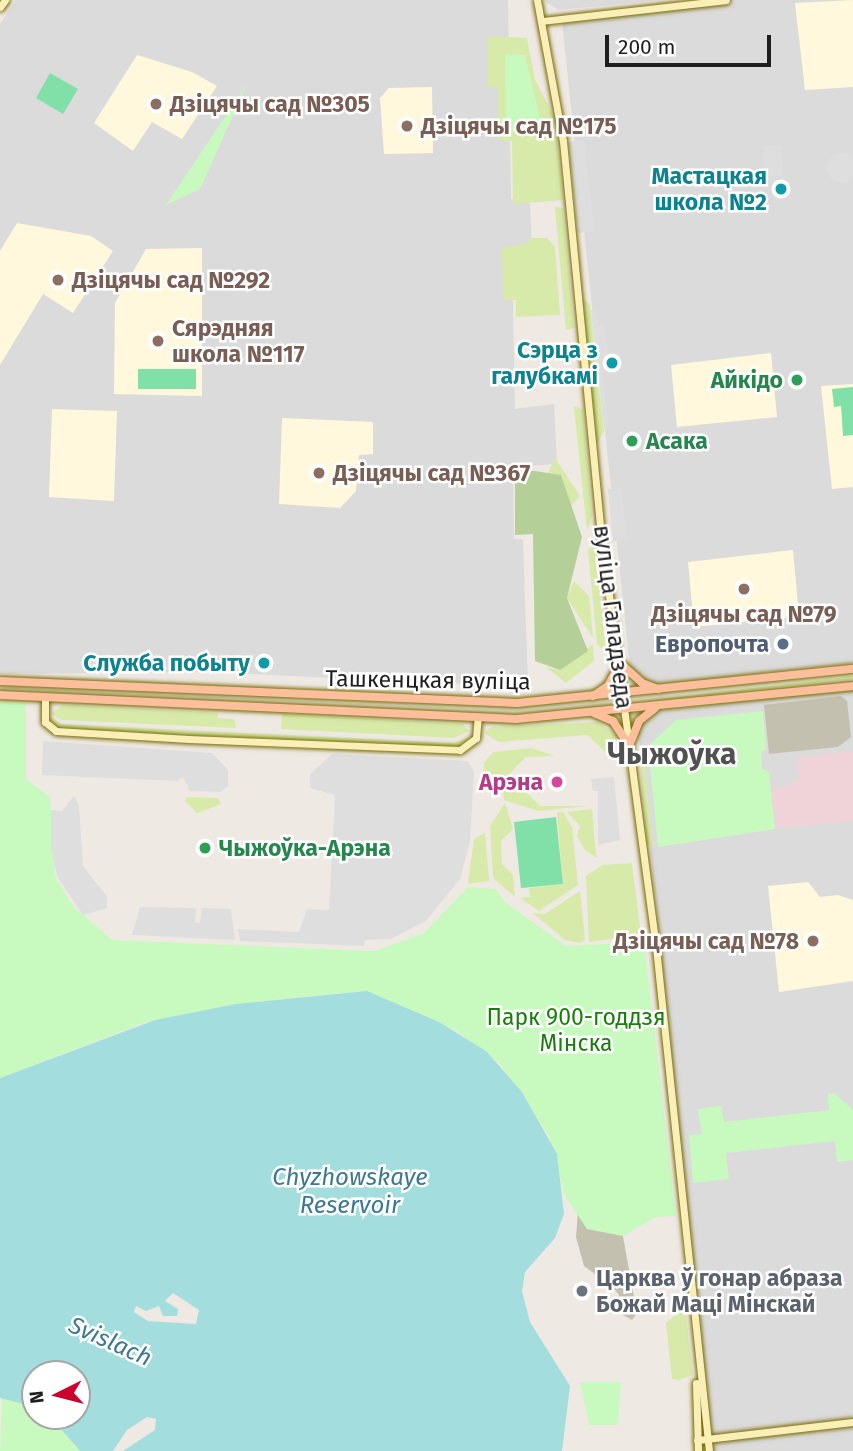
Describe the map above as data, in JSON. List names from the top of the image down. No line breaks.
{"streets":{"main road":["Ташкенцкая вуліца"],"street":["вуліца Галадзеда"]},"crossings":[["вуліца Галадзеда","Ташкенцкая вуліца"]],"districts":["Чыжоўка"],"water":["Chyzhowskaye Reservoir","Svislach"],"parks":["Парк 900-годдзя Мінска"],"places":["Дзіцячы сад №305","Дзіцячы сад №175","Мастацкая школа №2","Дзіцячы сад №292","Сярэдняя школа №117","Сэрца з галубкамі","Айкідо","Асака","Дзіцячы сад №367","Дзіцячы сад №79","Европочта","Служба побыту","Арэна","Чыжоўка-Арэна","Дзіцячы сад №78","Царква ў гонар абраза Божай Маці Мінскай"],"scale_bar":"200 m","north":"left"}
